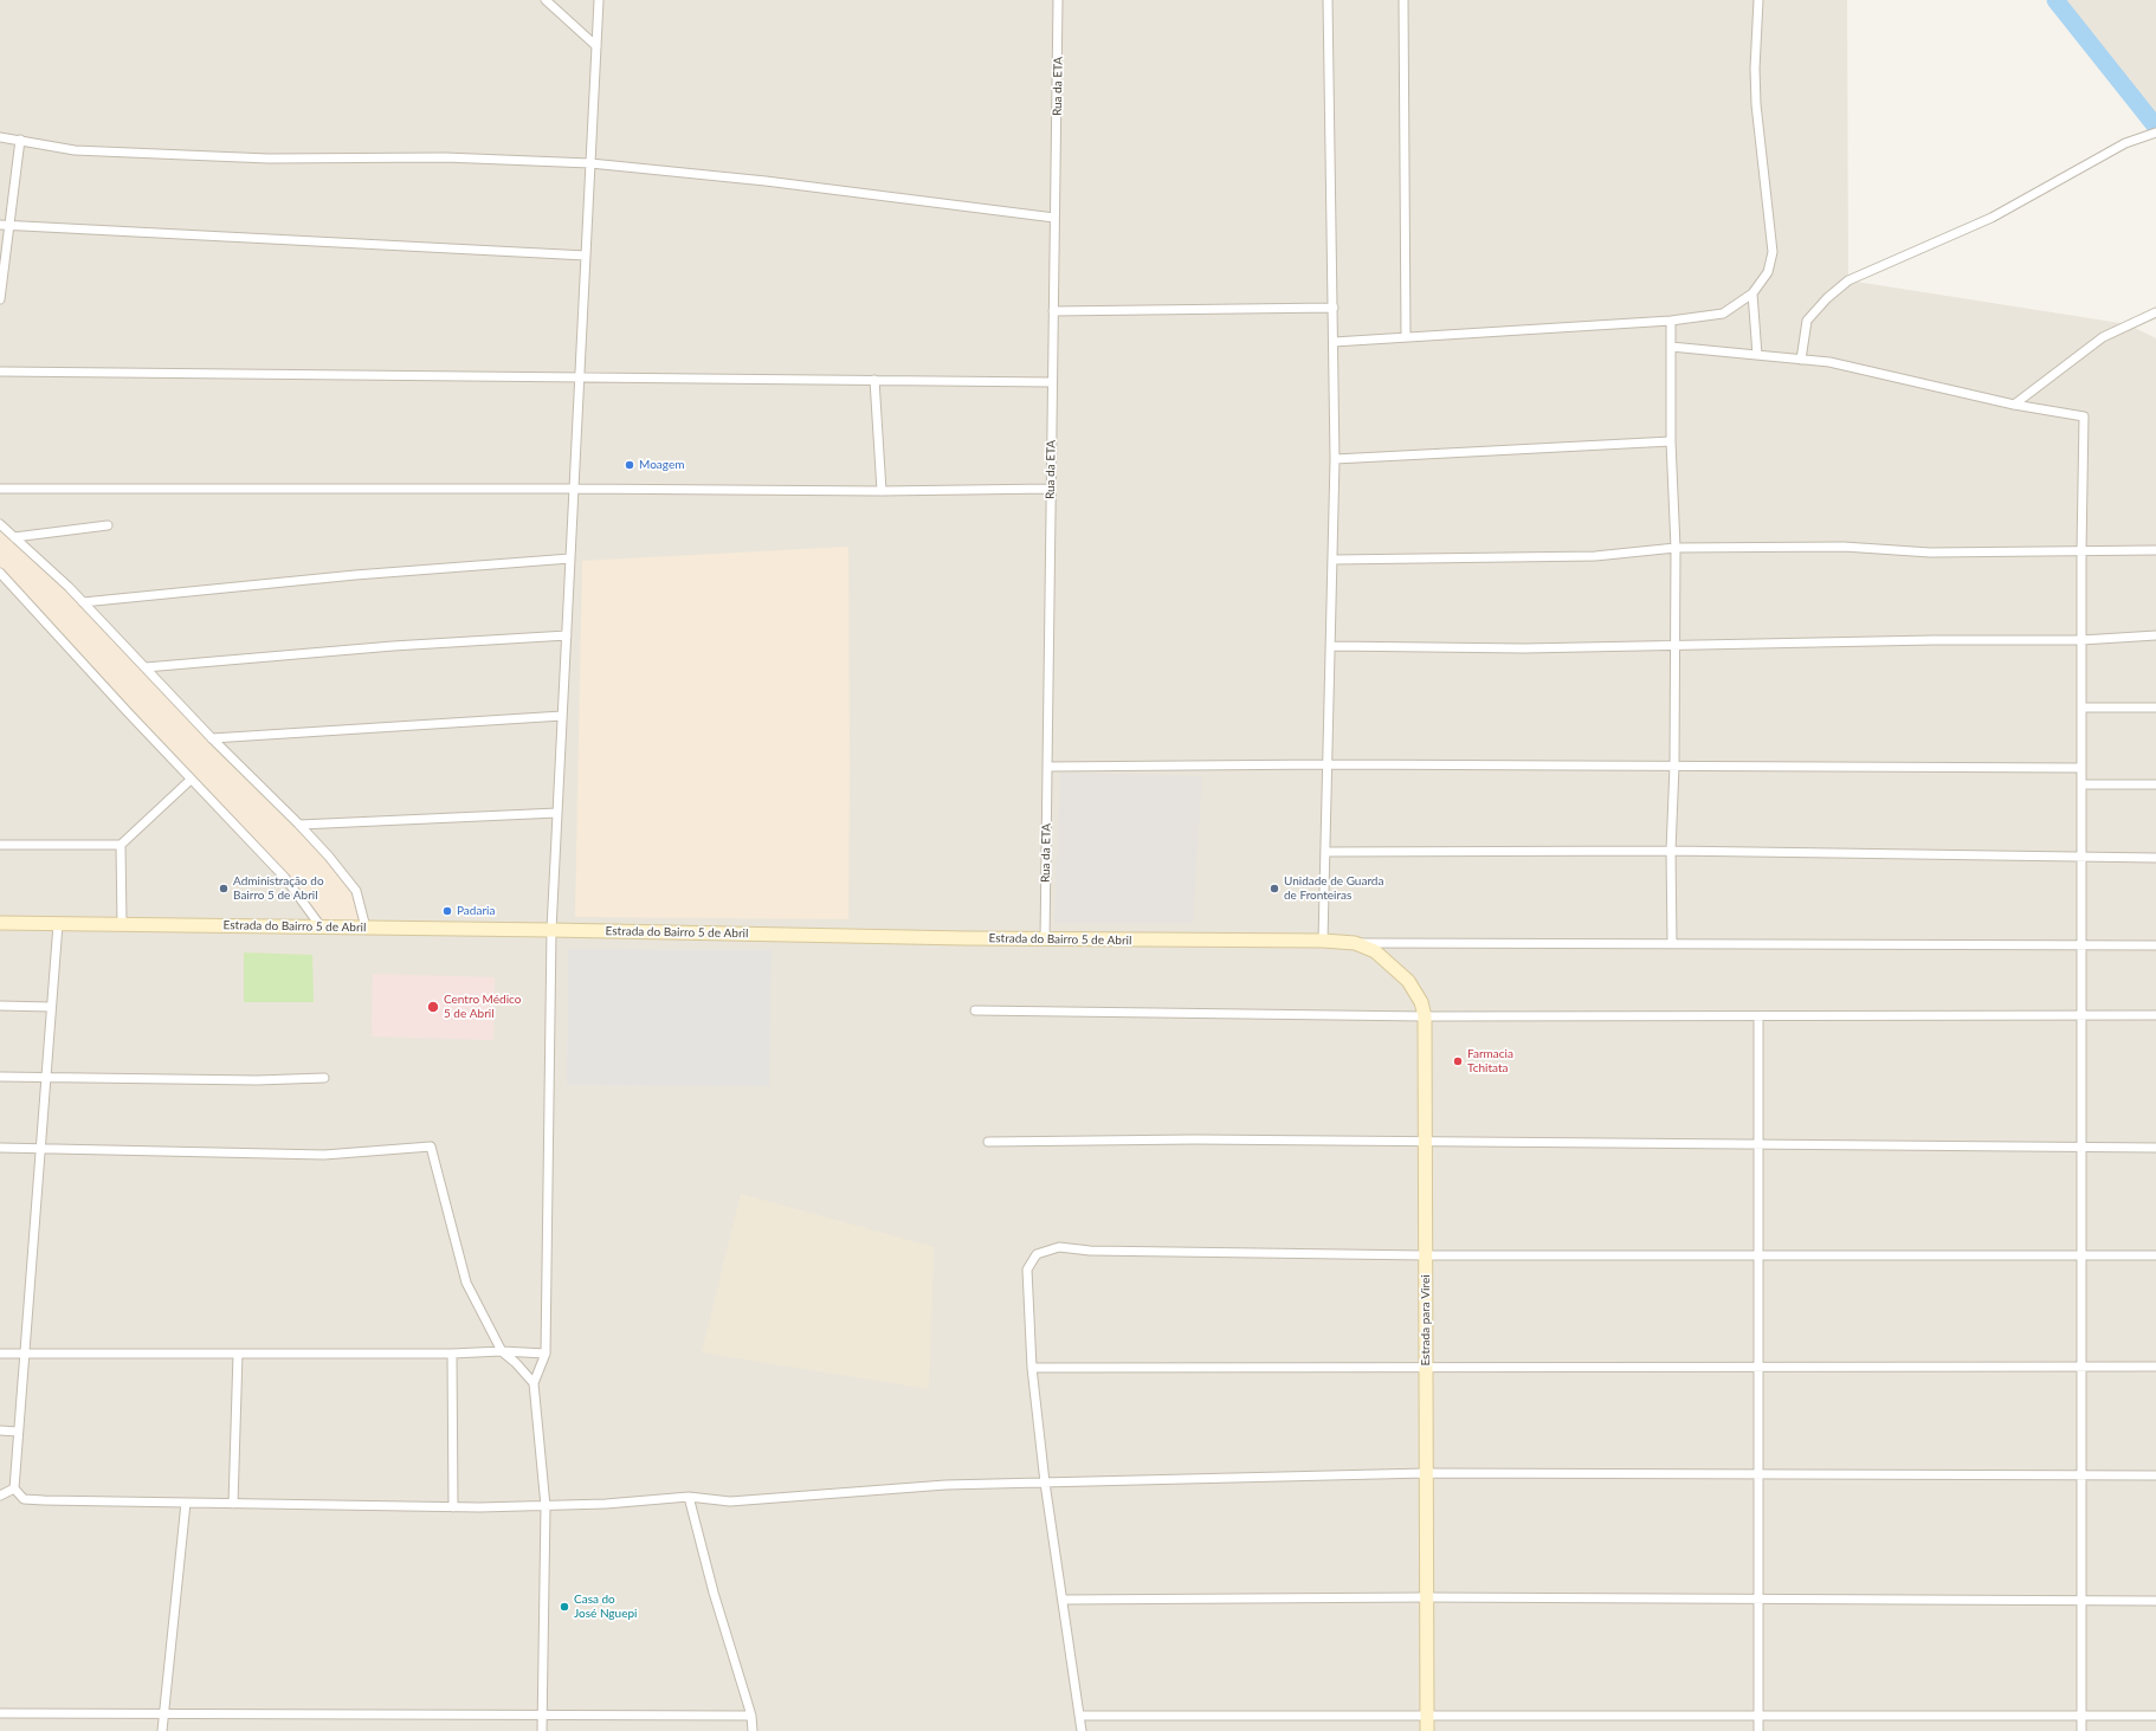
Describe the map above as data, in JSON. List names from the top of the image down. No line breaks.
{"streets":{"street":["Rua da ETA","Estrada do Bairro 5 de Abril","Estrada para Virei"]},"crossings":[["Rua da ETA","Estrada do Bairro 5 de Abril"],["Estrada do Bairro 5 de Abril","Estrada para Virei"]],"places":["Moagem","Administração do Bairro 5 de Abril","Unidade de Guarda de Fronteiras","Padaria","Centro Médico 5 de Abril","Farmacia Tchitata","Casa do José Nguepi"]}
